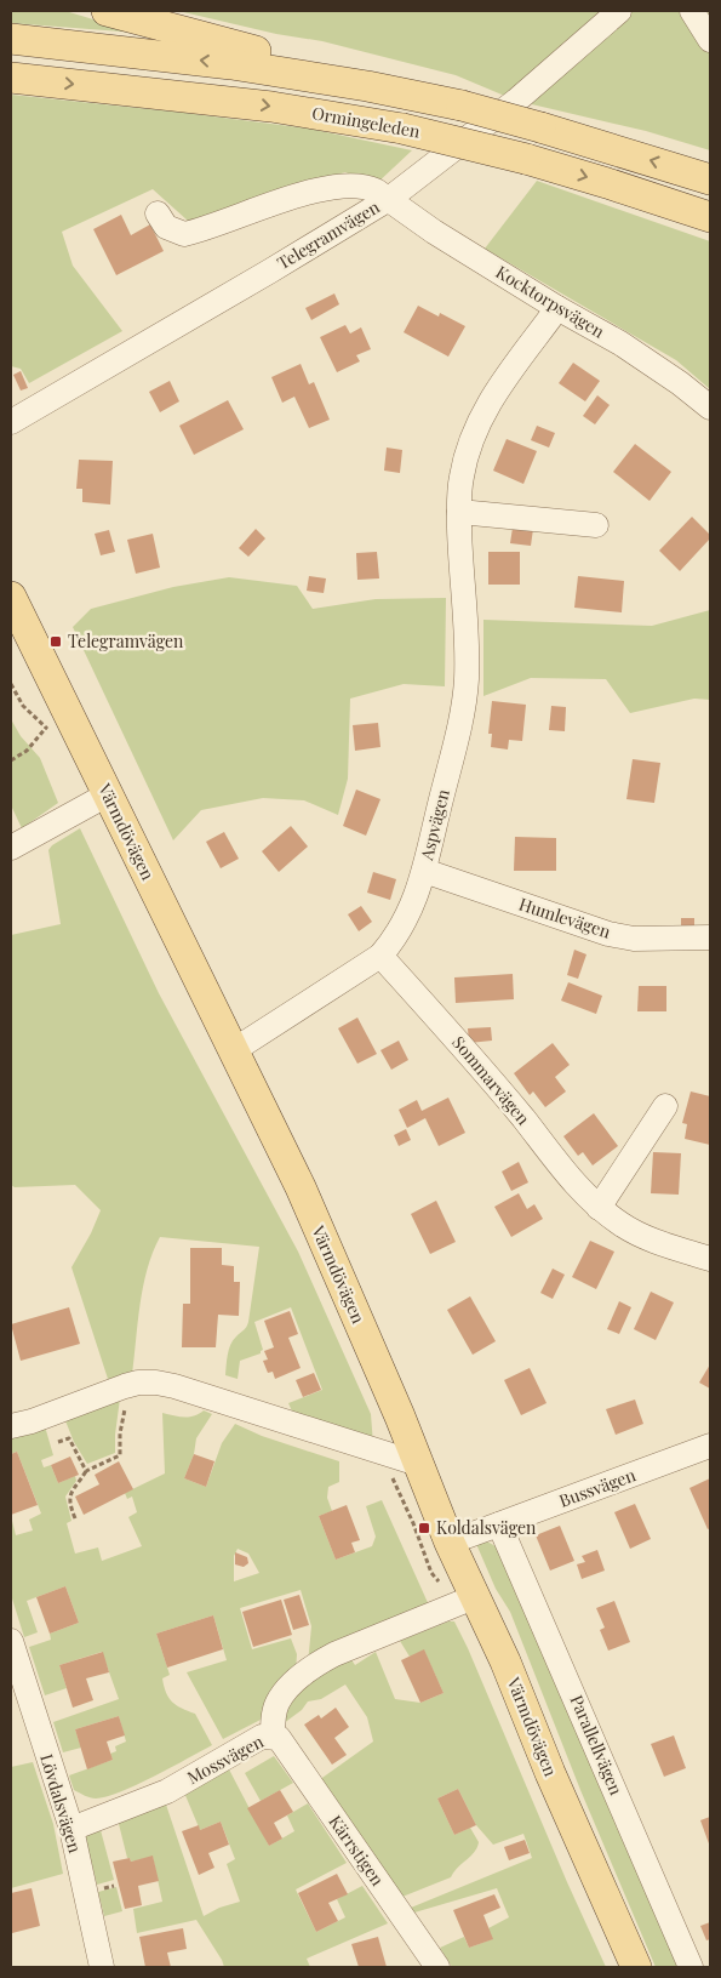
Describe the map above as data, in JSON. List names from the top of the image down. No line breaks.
{"streets":{"main road":["Ormingeleden","Värmdövägen"],"street":["Telegramvägen","Kocktorpsvägen","Aspvägen","Humlevägen","Sommarvägen","Bussvägen","Parallellvägen","Mossvägen","Lövdalsvägen","Kärrstigen"]},"crossings":[["Telegramvägen","Kocktorpsvägen"],["Kocktorpsvägen","Aspvägen"],["Aspvägen","Värmdövägen"],["Aspvägen","Humlevägen"],["Aspvägen","Sommarvägen"],["Värmdövägen","Bussvägen"],["Värmdövägen","Mossvägen"],["Bussvägen","Parallellvägen"],["Mossvägen","Lövdalsvägen"],["Mossvägen","Kärrstigen"]],"places":{"transit":["Telegramvägen","Koldalsvägen"]}}
